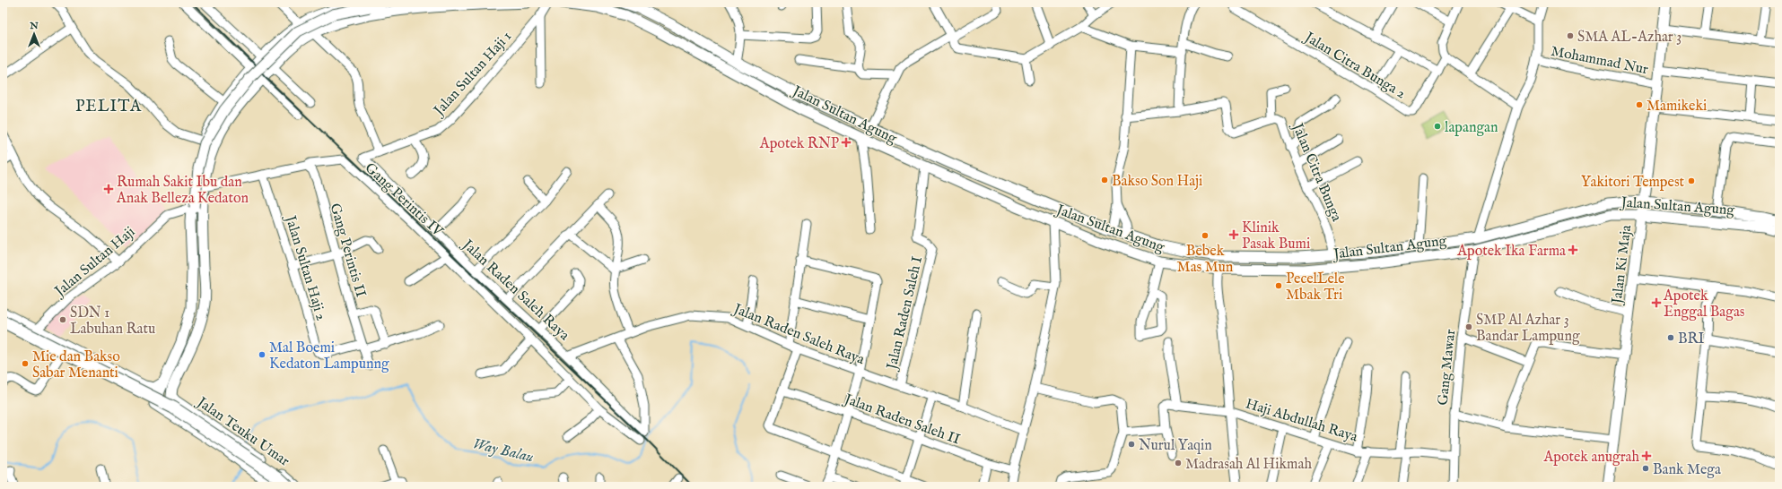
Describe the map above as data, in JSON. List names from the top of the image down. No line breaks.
{"streets":{"main road":["Jalan Sultan Agung","Jalan Ki Maja","Jalan Teuku Umar"],"street":["Mohammad Nur","Jalan Citra Bunga 2","Jalan Sultan Haji 1","Jalan Citra Bunga","Gang Perintis IV","Gang Perintis II","Jalan Sultan Haji","Jalan Sultan Haji 2","Jalan Raden Saleh Raya","Jalan Raden Saleh I","Gang Mawar","Jalan Raden Saleh II","Haji Abdullah Raya"]},"crossings":[["Mohammad Nur","Jalan Ki Maja"],["Jalan Sultan Haji 1","Jalan Raden Saleh Raya"],["Jalan Sultan Agung","Jalan Citra Bunga"],["Jalan Sultan Agung","Jalan Ki Maja"],["Jalan Sultan Agung","Jalan Raden Saleh I"],["Jalan Sultan Agung","Gang Mawar"],["Gang Perintis IV","Gang Perintis II"],["Gang Perintis II","Jalan Sultan Haji 2"],["Jalan Sultan Haji","Jalan Teuku Umar"],["Jalan Raden Saleh Raya","Jalan Raden Saleh I"],["Gang Mawar","Haji Abdullah Raya"]],"districts":["PELITA"],"water":["Way Balau"],"places":{"other":["SMA AL-Azhar 3","Mamikeki","lapangan","Bakso Son Haji","Yakitori Tempest","Bebek Mas Mun","PecelLele Mbak Tri","SDN 1 Labuhan Ratu","SMP Al Azhar 3 Bandar Lampung","BRI","Mal Boemi Kedaton Lampunng","Mie dan Bakso Sabar Menanti","Nurul Yaqin","Madrasah Al Hikmah","Bank Mega"],"health":["Apotek RNP","Rumah Sakit Ibu dan Anak Belleza Kedaton","Klinik Pasak Bumi","Apotek Ika Farma","Apotek Enggal Bagas","Apotek anugrah"]},"north":"top"}
